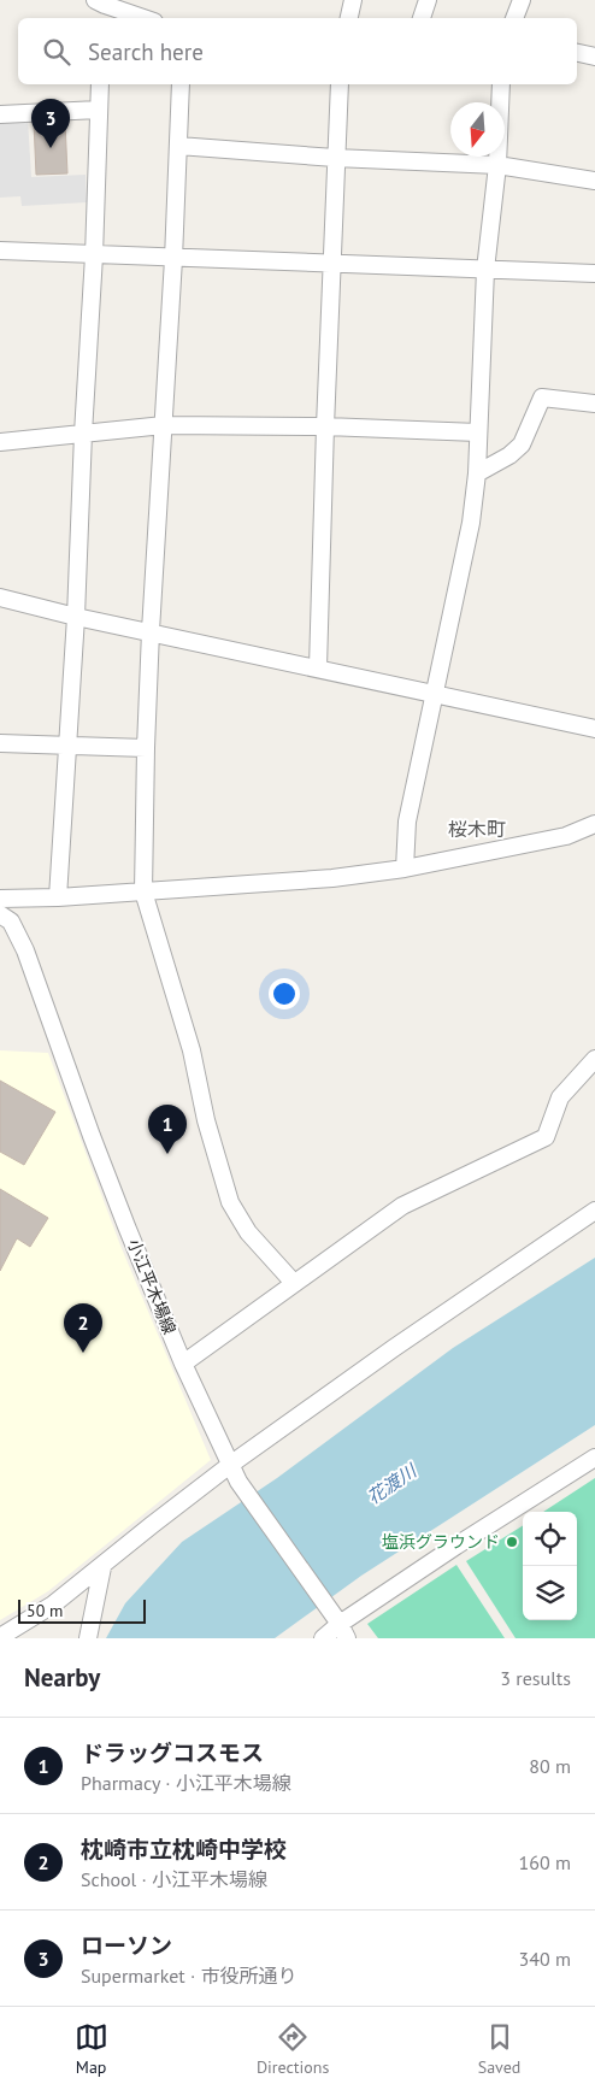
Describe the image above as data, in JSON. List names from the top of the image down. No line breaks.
{"streets":{"street":["小江平木場線"]},"districts":["桜木町"],"water":["花渡川"],"places":["塩浜グラウンド"],"scale_bar":"50 m","north":"bottom","page":{"search":"Search here","pins":["3","1","2"],"scale":"50 m","heading":["Nearby","3 results"],"list":[{"mark":"1","name":"ドラッグコスモス","note":"Pharmacy · 小江平木場線","value":"80 m"},{"mark":"2","name":"枕崎市立枕崎中学校","note":"School · 小江平木場線","value":"160 m"},{"mark":"3","name":"ローソン","note":"Supermarket · 市役所通り","value":"340 m"}],"nav":["Map","Directions","Saved"]}}
